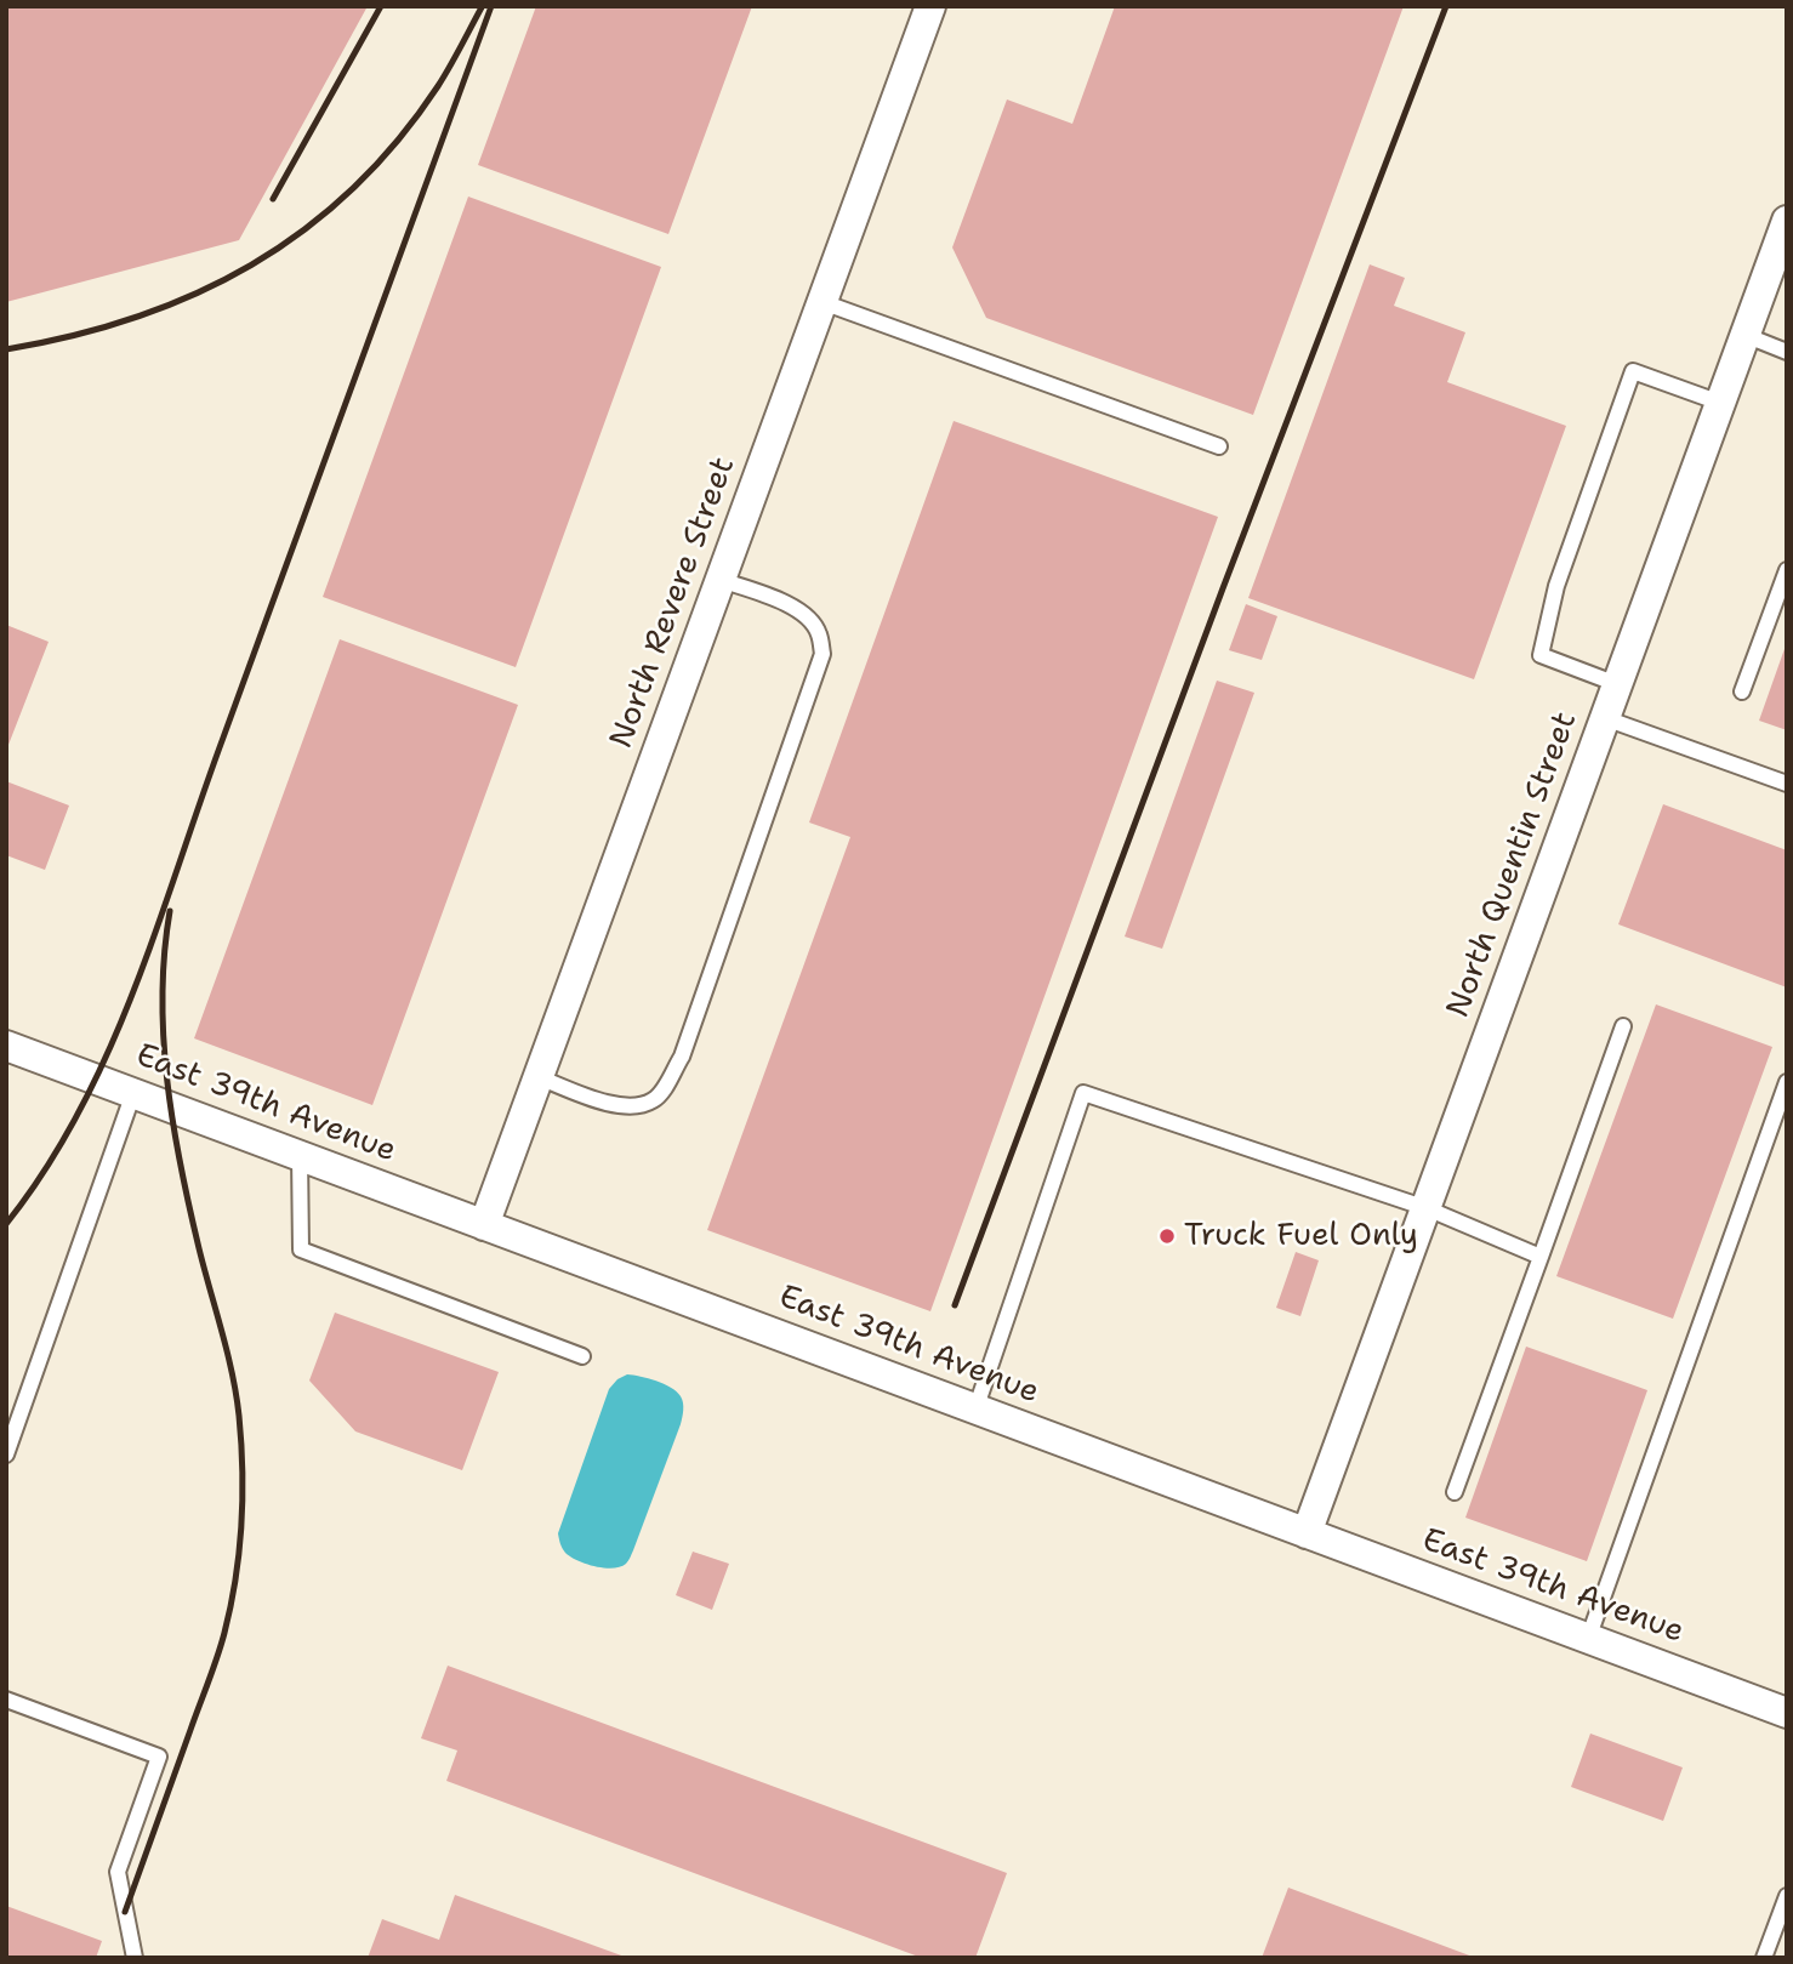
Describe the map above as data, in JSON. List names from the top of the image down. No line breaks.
{"streets":{"street":["North Revere Street","North Quentin Street","East 39th Avenue"]},"crossings":[["North Revere Street","East 39th Avenue"],["North Quentin Street","East 39th Avenue"]],"places":["Truck Fuel Only"]}
